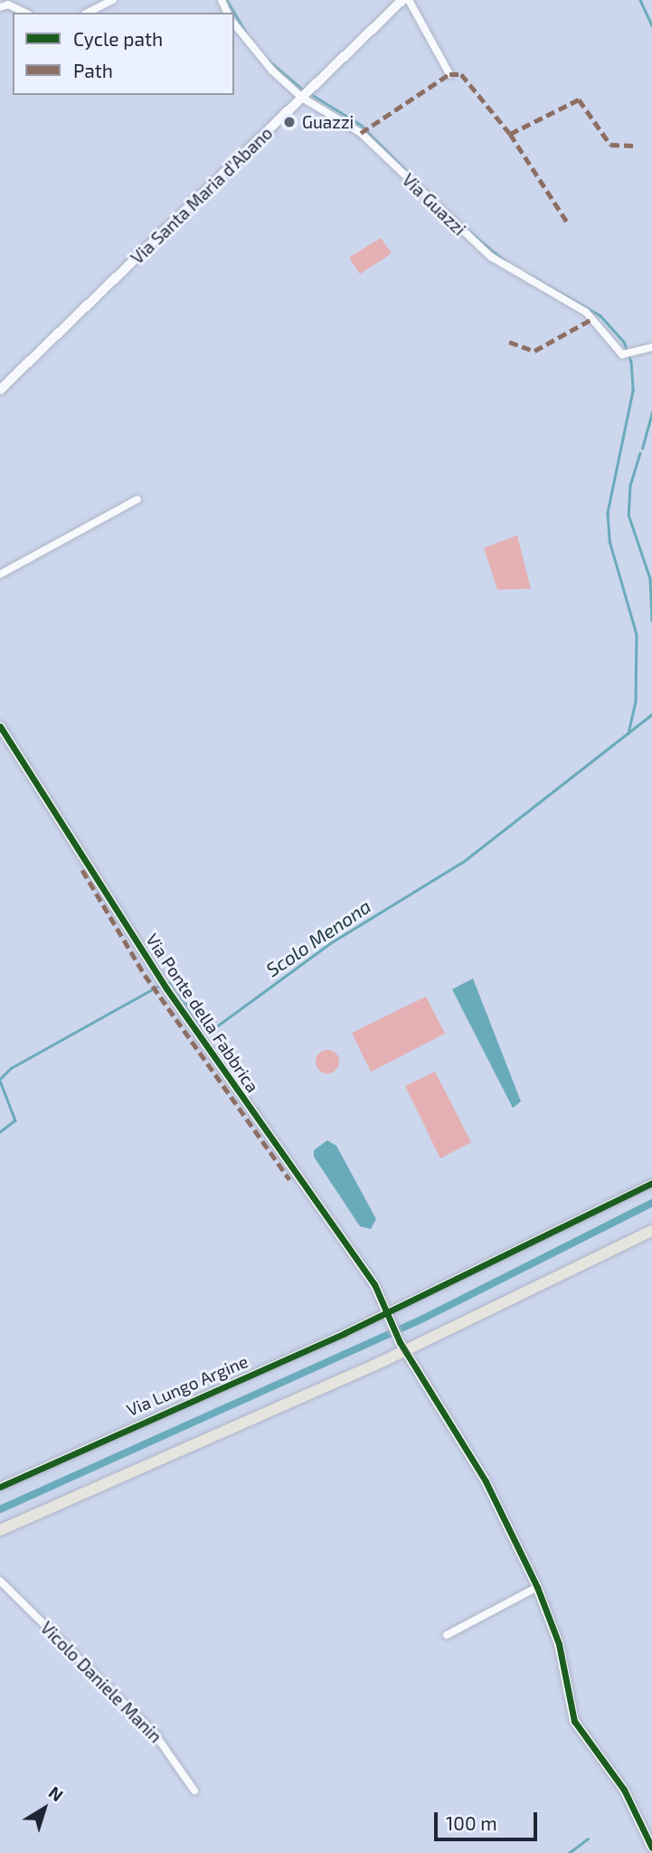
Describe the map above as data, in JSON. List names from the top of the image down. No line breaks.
{"streets":{"street":["Via Santa Maria d'Abano","Via Guazzi","Via Ponte della Fabbrica","Via Lungo Argine","Vicolo Daniele Manin"]},"crossings":[["Via Santa Maria d'Abano","Via Guazzi"],["Via Ponte della Fabbrica","Via Lungo Argine"]],"water":["Scolo Menona"],"places":["Guazzi"],"legend":["Cycle path","Path"],"scale_bar":"100 m","north":"top right"}
